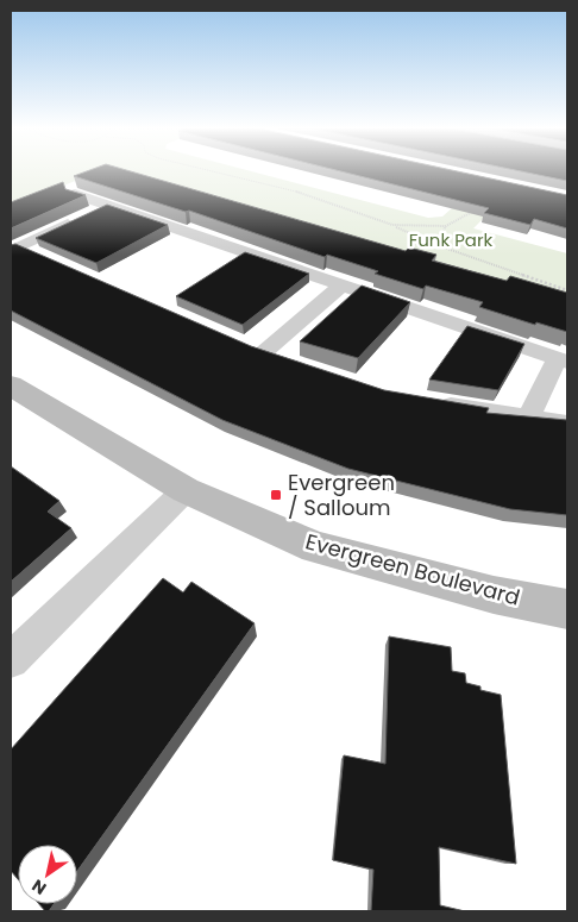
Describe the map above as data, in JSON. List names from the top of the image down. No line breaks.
{"streets":{"street":["Evergreen Boulevard"]},"parks":["Funk Park"],"places":{"transit":["Evergreen / Salloum"]},"north":"bottom left"}
